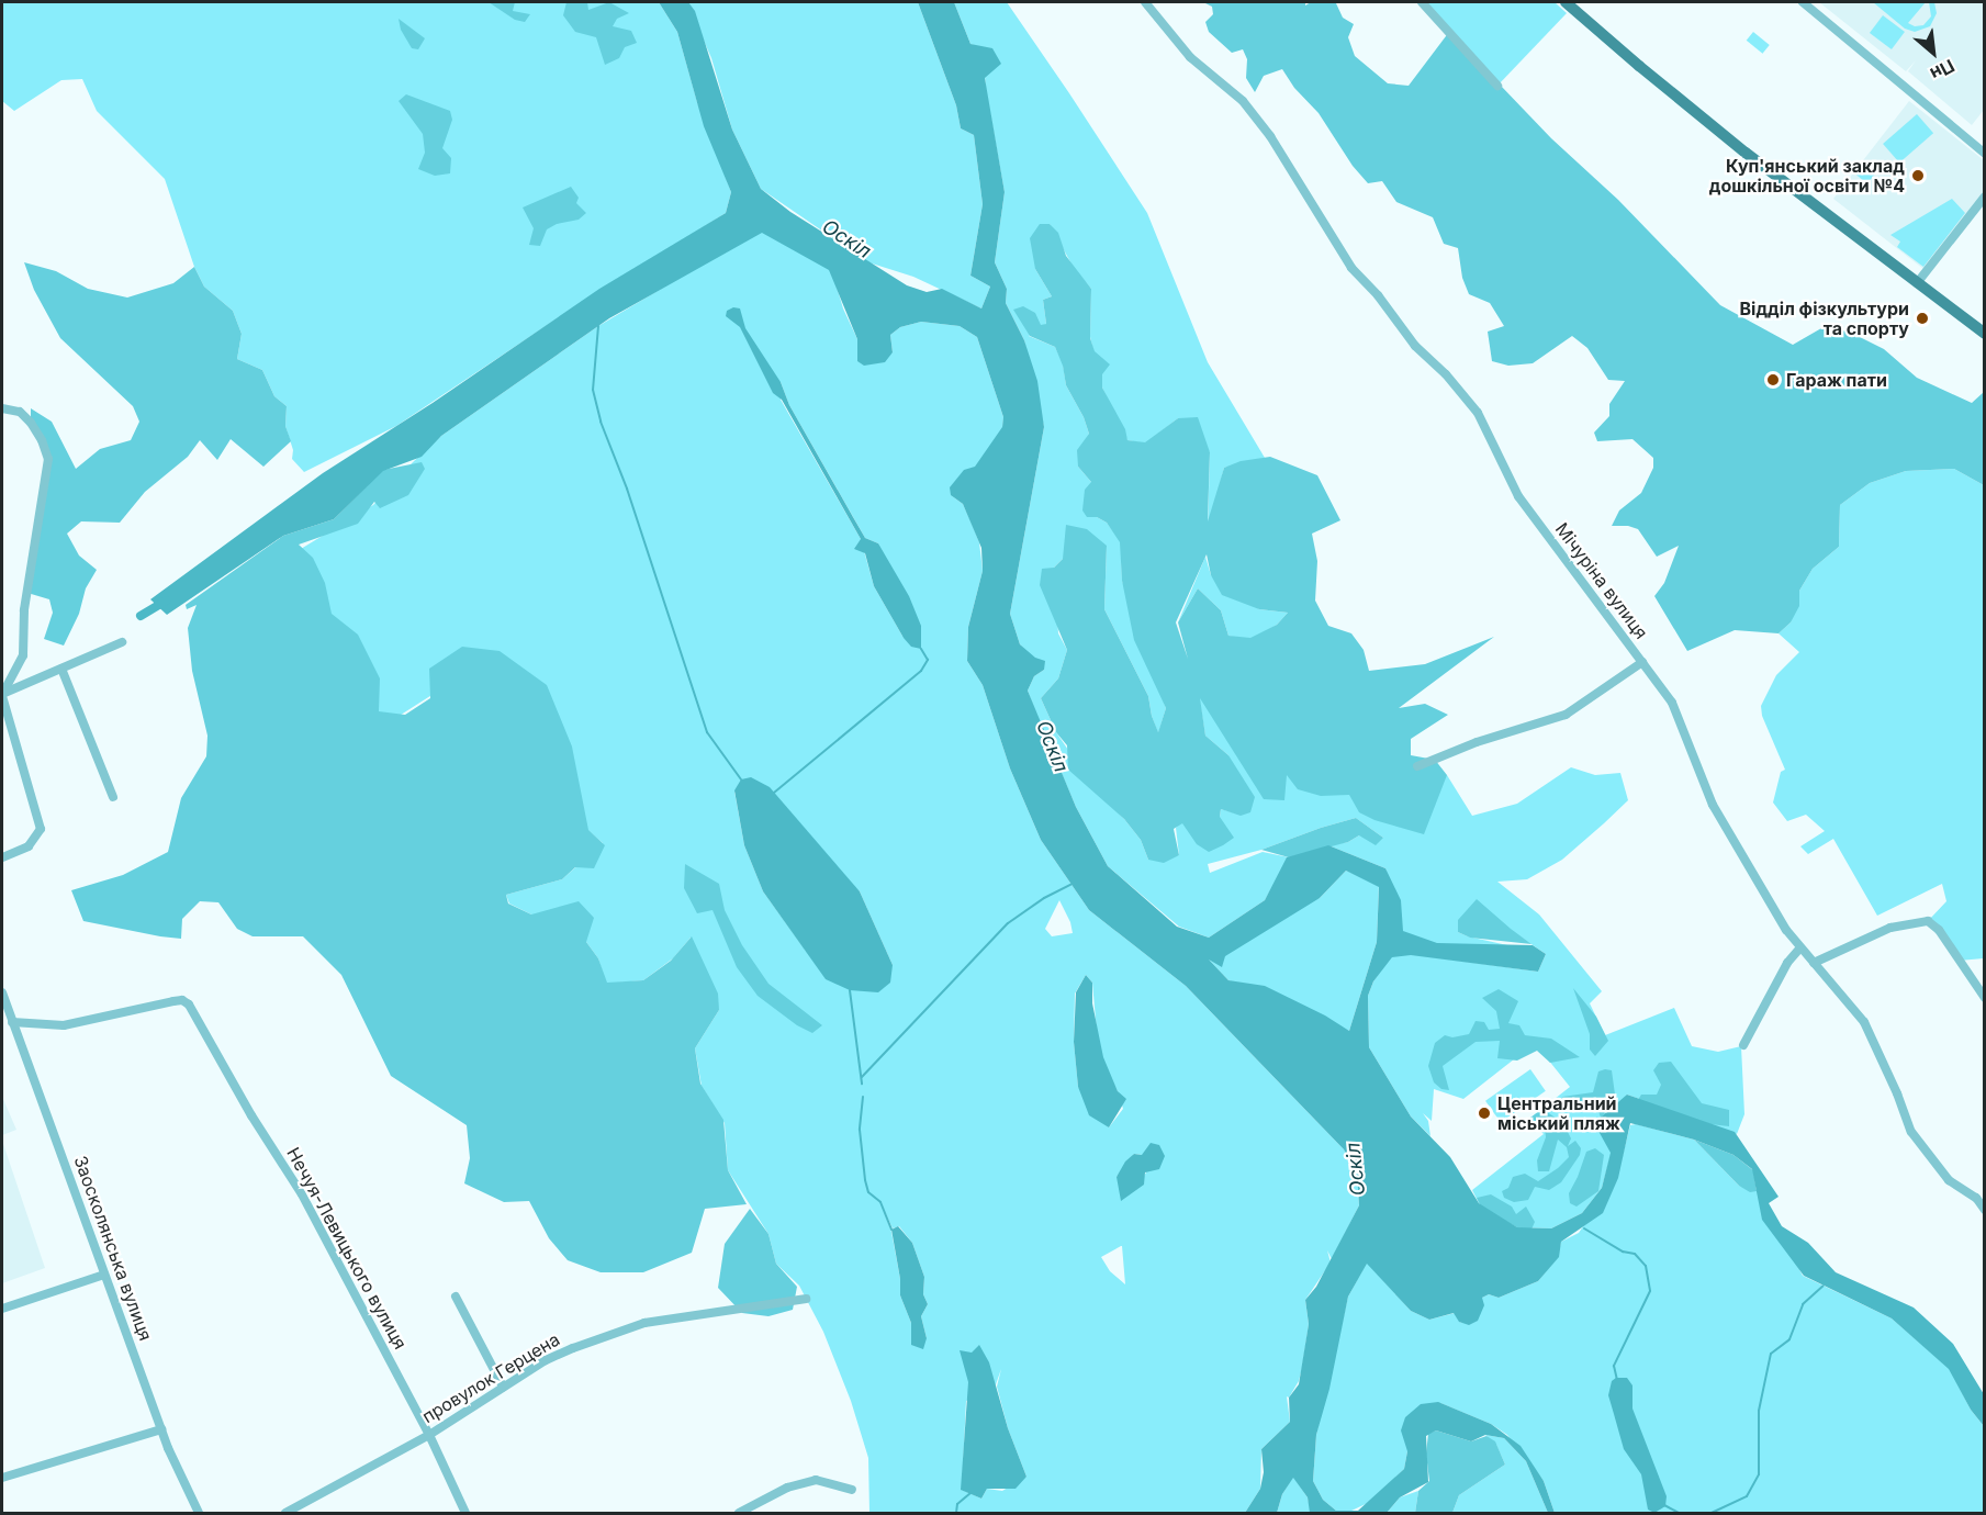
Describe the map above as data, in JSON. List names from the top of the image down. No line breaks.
{"streets":{"street":["Мічуріна вулиця","Заосколянська вулиця","Нечуя-Левицького вулиця","провулок Герцена"]},"crossings":[["Заосколянська вулиця","Нечуя-Левицького вулиця"],["Нечуя-Левицького вулиця","провулок Герцена"]],"water":["Оскіл"],"places":["Куп'янський заклад дошкільної освіти №4","Відділ фізкультури та спорту","Гараж пати","Центральний міський пляж"],"north":"bottom right"}
